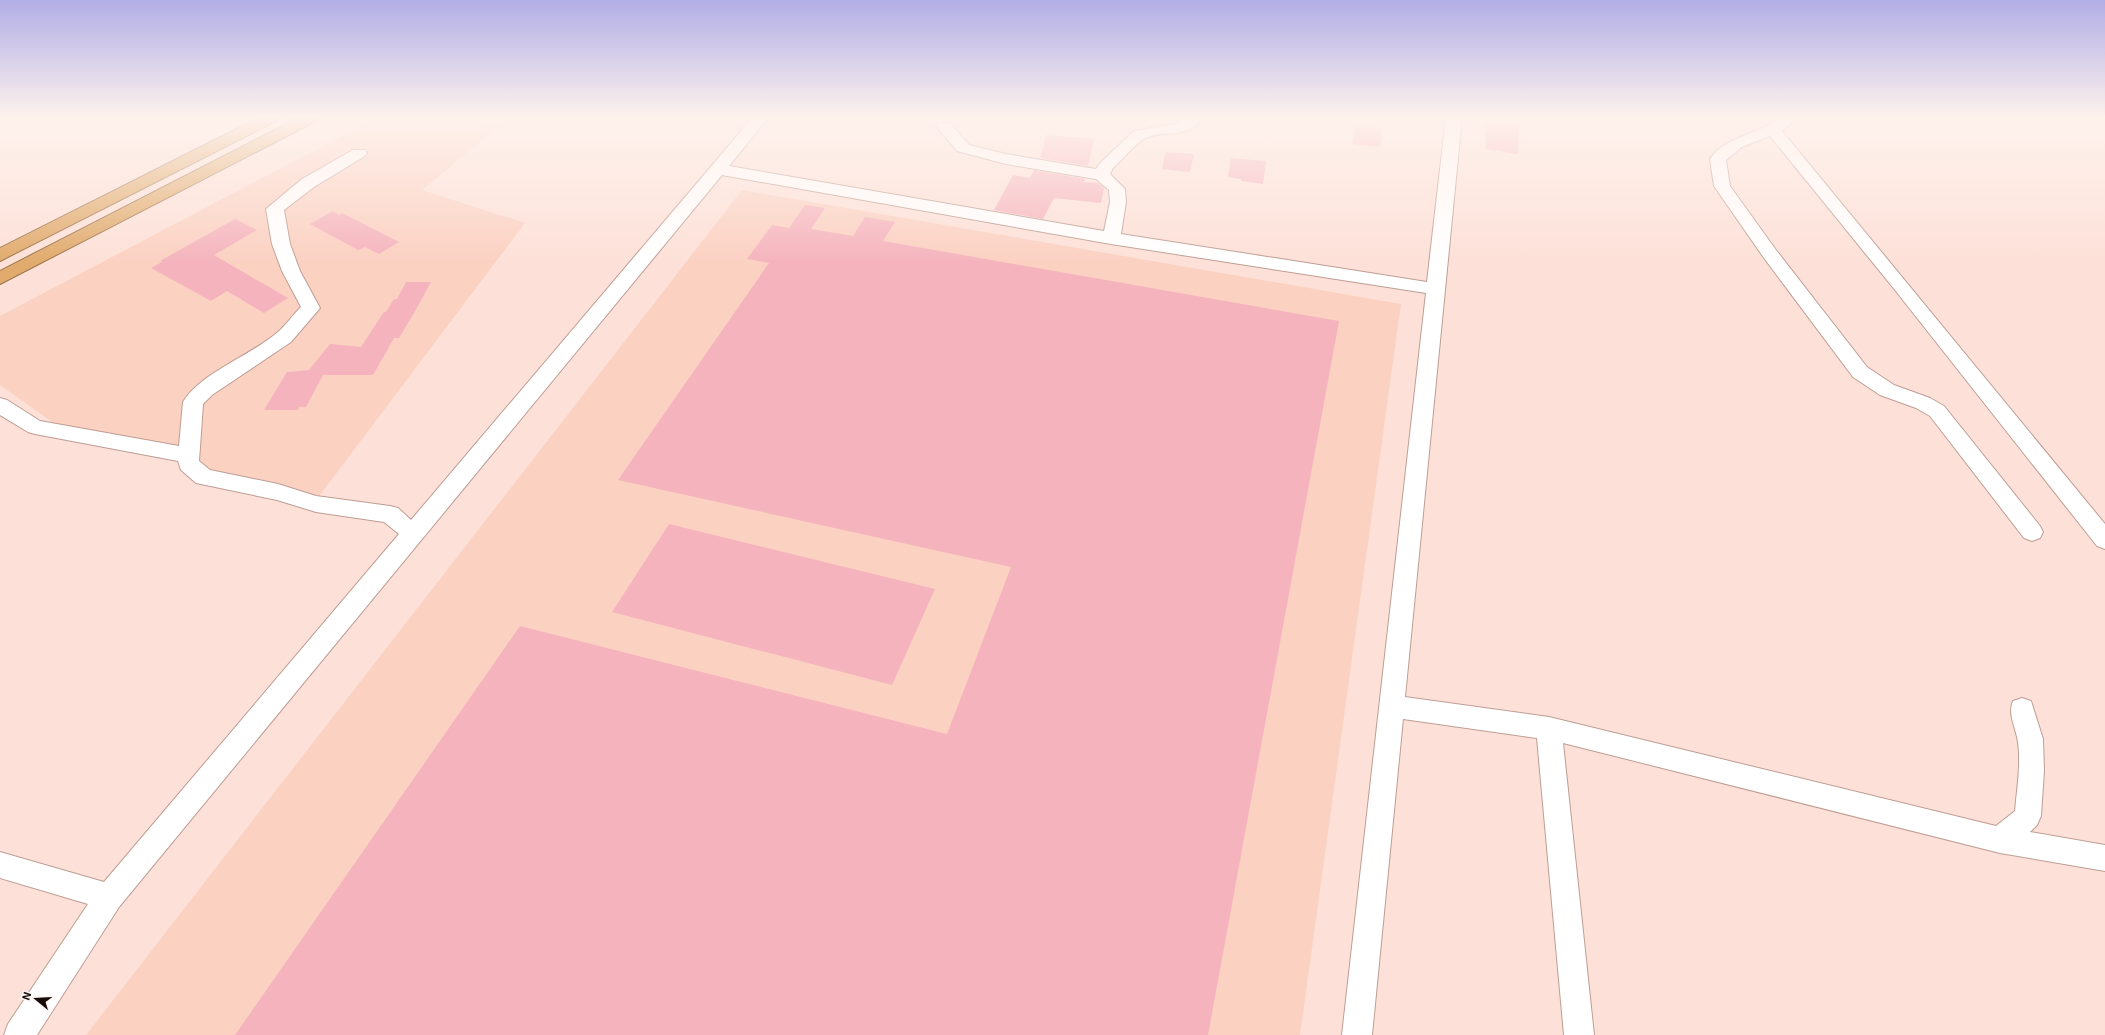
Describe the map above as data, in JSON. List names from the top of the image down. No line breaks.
{"north":"left"}
